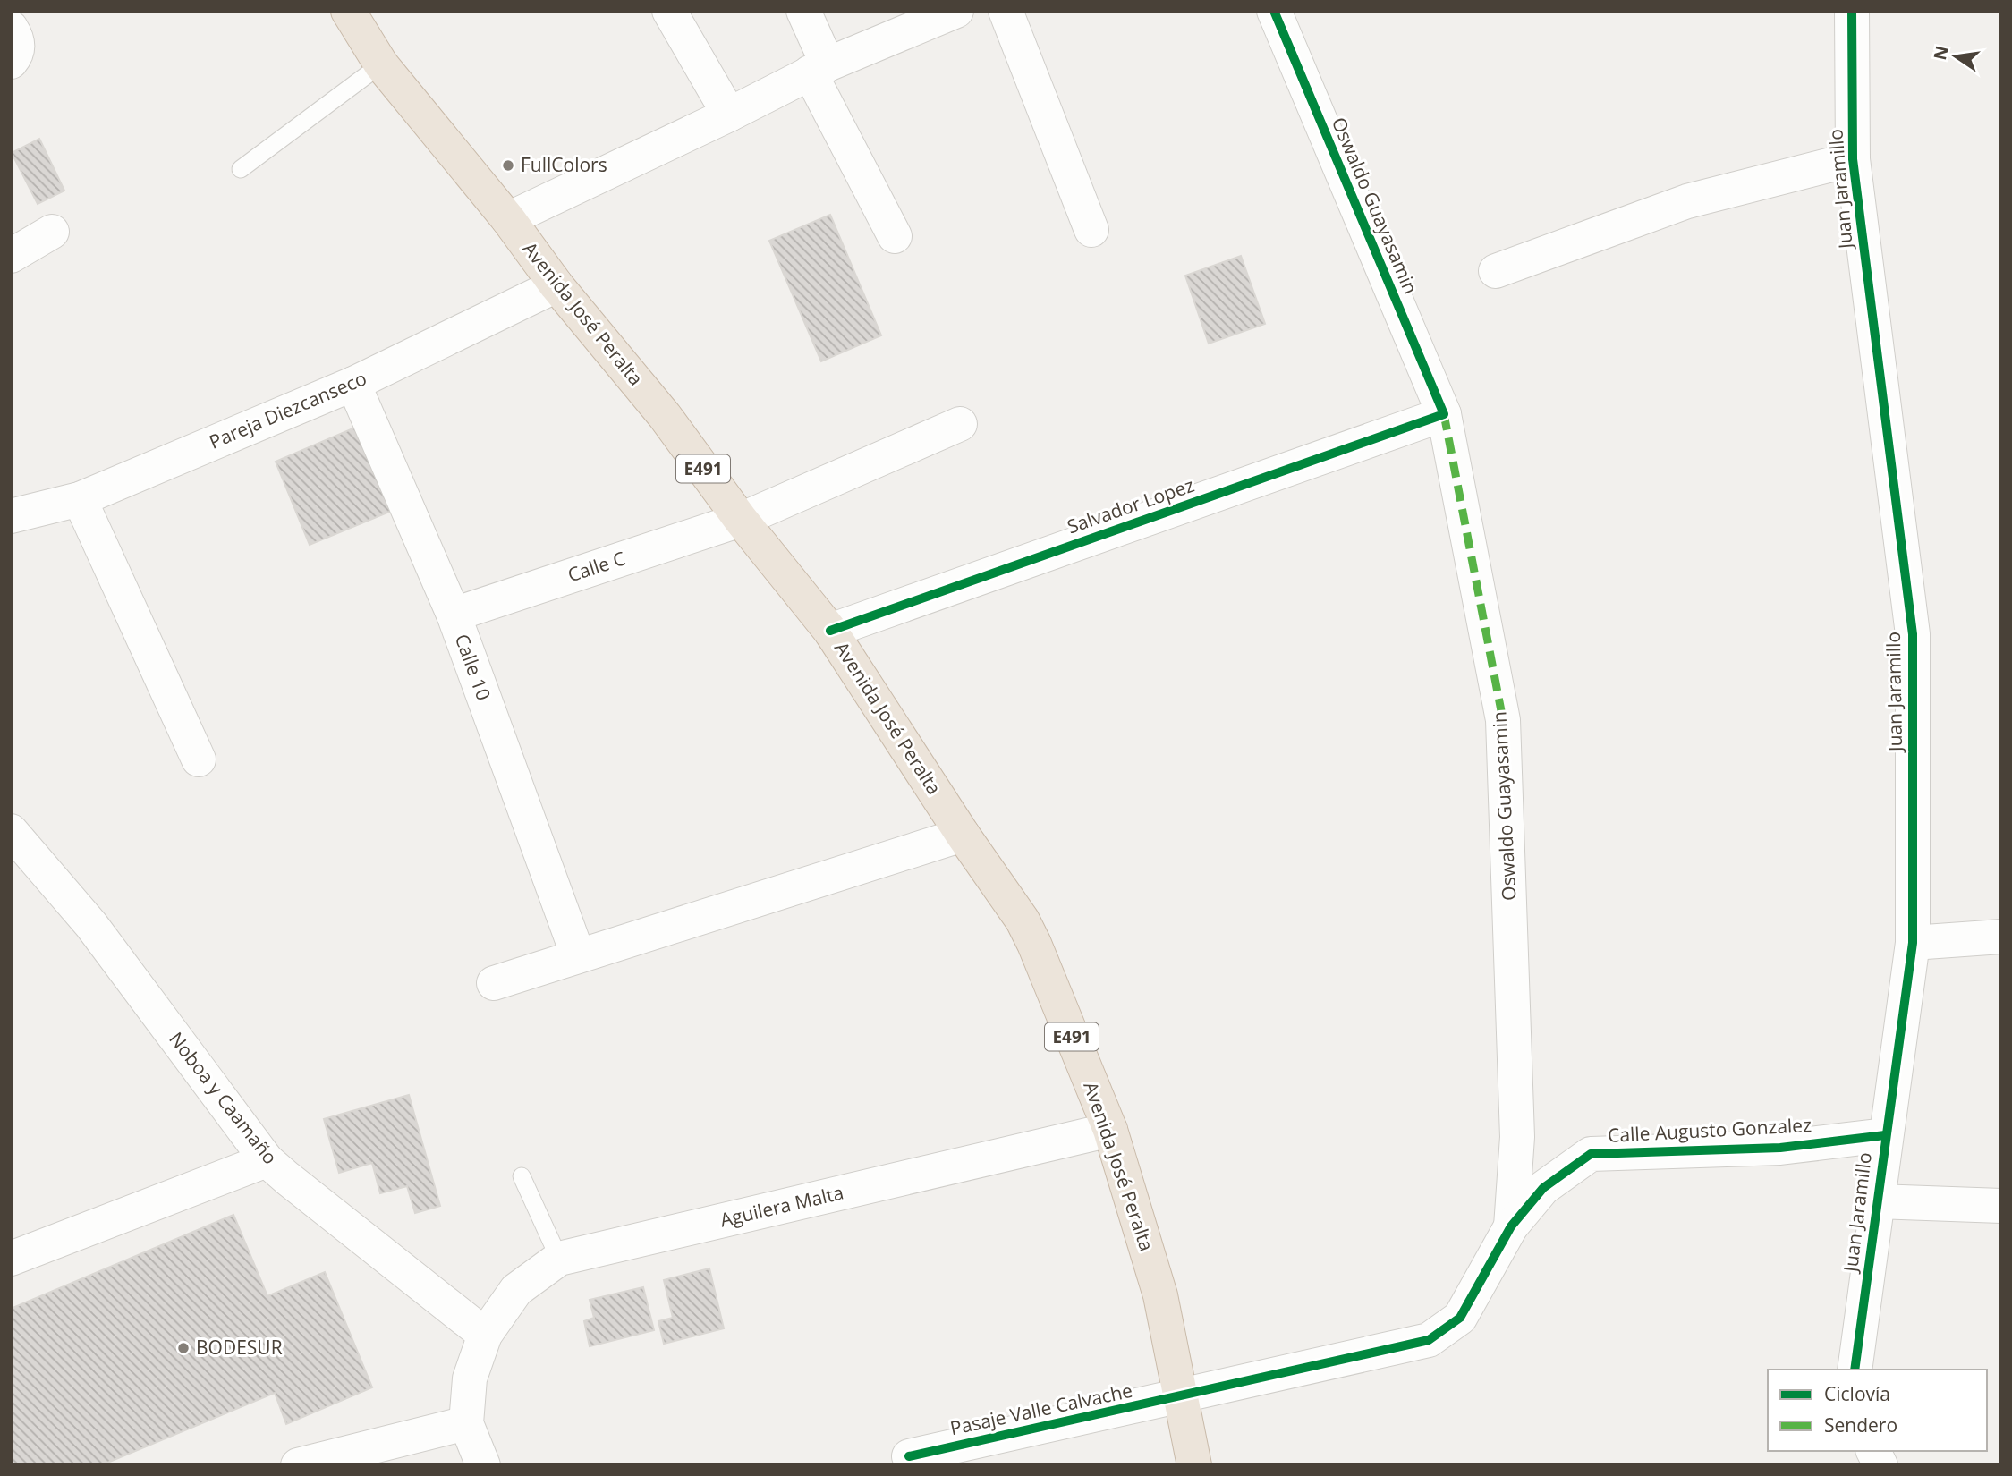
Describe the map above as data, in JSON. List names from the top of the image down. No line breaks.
{"streets":{"highway":["Avenida José Peralta","E491"],"street":["Juan Jaramillo","Oswaldo Guayasamin","Pareja Diezcanseco","Salvador Lopez","Calle C","Calle 10","Noboa y Caamaño","Calle Augusto Gonzalez","Aguilera Malta","Pasaje Valle Calvache"]},"crossings":[["Juan Jaramillo","Calle Augusto Gonzalez"],["Oswaldo Guayasamin","Salvador Lopez"],["Oswaldo Guayasamin","Calle Augusto Gonzalez"],["Avenida José Peralta","Pareja Diezcanseco"],["Avenida José Peralta","Salvador Lopez"],["Avenida José Peralta","Calle C"],["Avenida José Peralta","Calle Augusto Gonzalez"],["Avenida José Peralta","Aguilera Malta"],["Avenida José Peralta","Pasaje Valle Calvache"],["Pareja Diezcanseco","Calle 10"],["Calle C","Calle 10"],["Noboa y Caamaño","Aguilera Malta"],["Calle Augusto Gonzalez","Pasaje Valle Calvache"]],"places":["FullColors","BODESUR"],"legend":["Ciclovía","Sendero"],"north":"left"}
